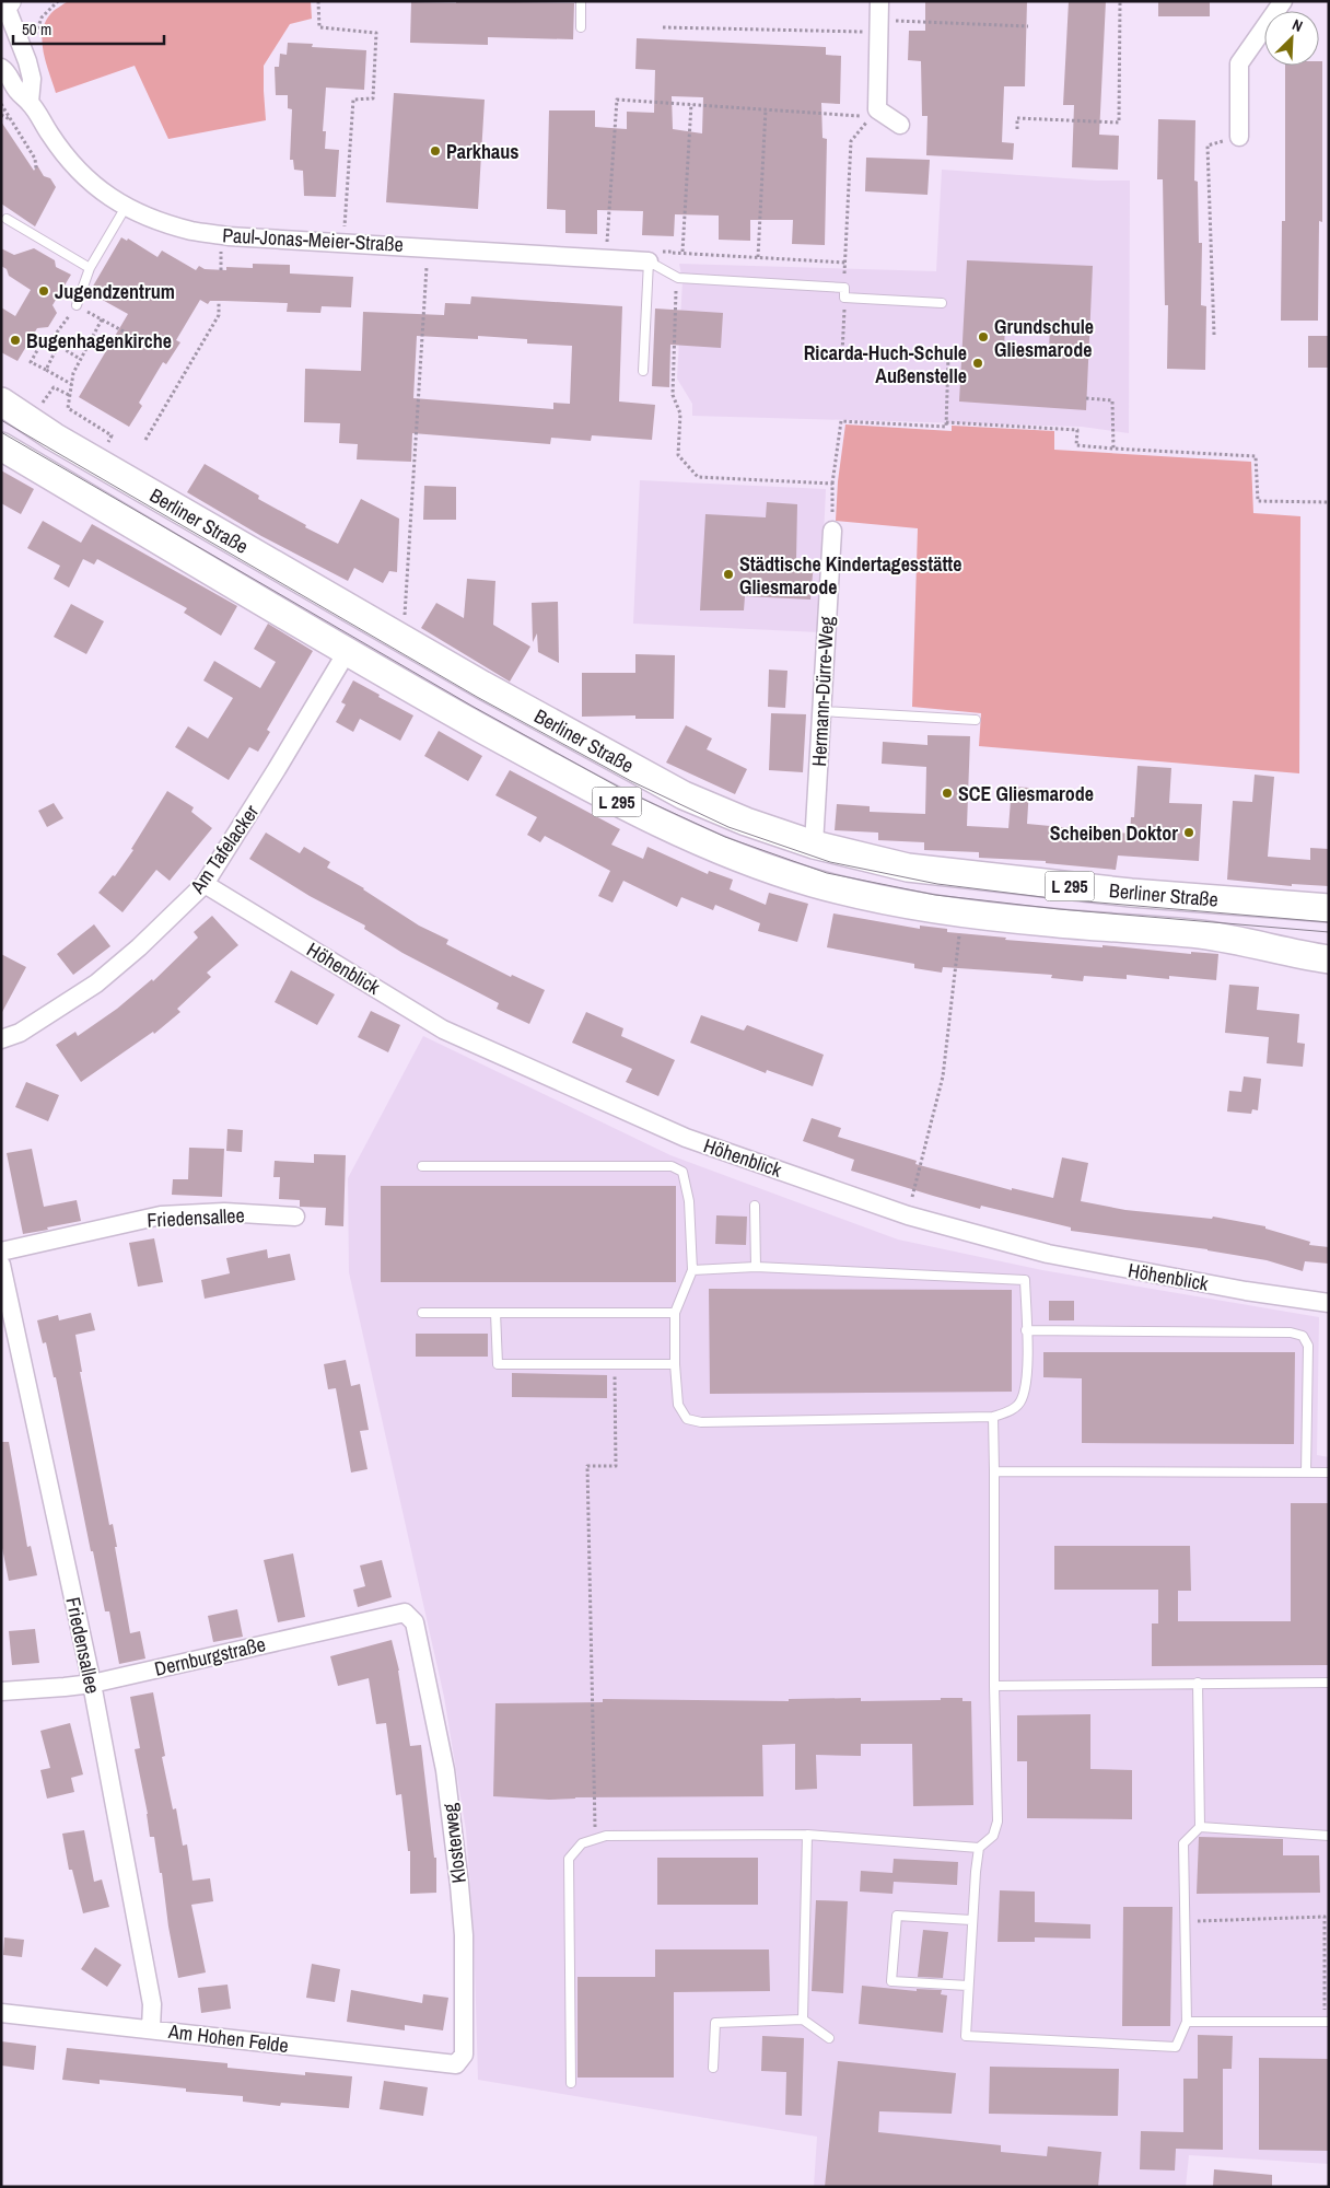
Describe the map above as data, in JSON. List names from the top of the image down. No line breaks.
{"streets":{"main road":["Berliner Straße","L 295"],"street":["Paul-Jonas-Meier-Straße","Hermann-Dürre-Weg","Am Tafelacker","Höhenblick","Friedensallee","Dernburgstraße","Klosterweg","Am Hohen Felde"]},"crossings":[["Berliner Straße","Hermann-Dürre-Weg"],["Berliner Straße","Am Tafelacker"],["Am Tafelacker","Höhenblick"],["Friedensallee","Dernburgstraße"],["Friedensallee","Am Hohen Felde"],["Dernburgstraße","Klosterweg"],["Klosterweg","Am Hohen Felde"]],"places":["Parkhaus","Jugendzentrum","Grundschule Gliesmarode","Bugenhagenkirche","Ricarda-Huch-Schule Außenstelle","Städtische Kindertagesstätte Gliesmarode","SCE Gliesmarode","Scheiben Doktor"],"scale_bar":"50 m","north":"top right"}
